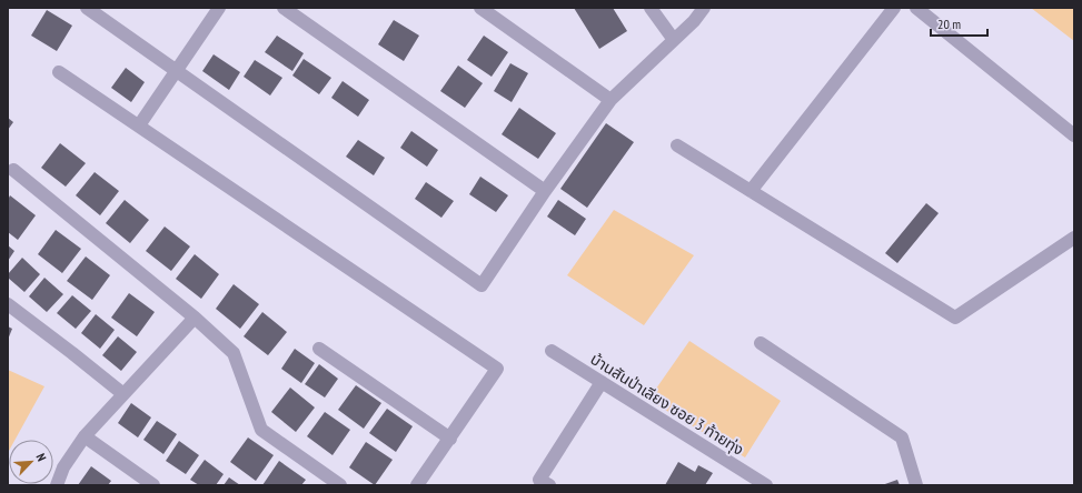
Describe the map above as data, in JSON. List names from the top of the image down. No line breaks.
{"streets":{"street":["บ้านสันป่าเลียง ซอย 3 ท้ายทุ่ง"]},"scale_bar":"20 m","north":"top right"}
